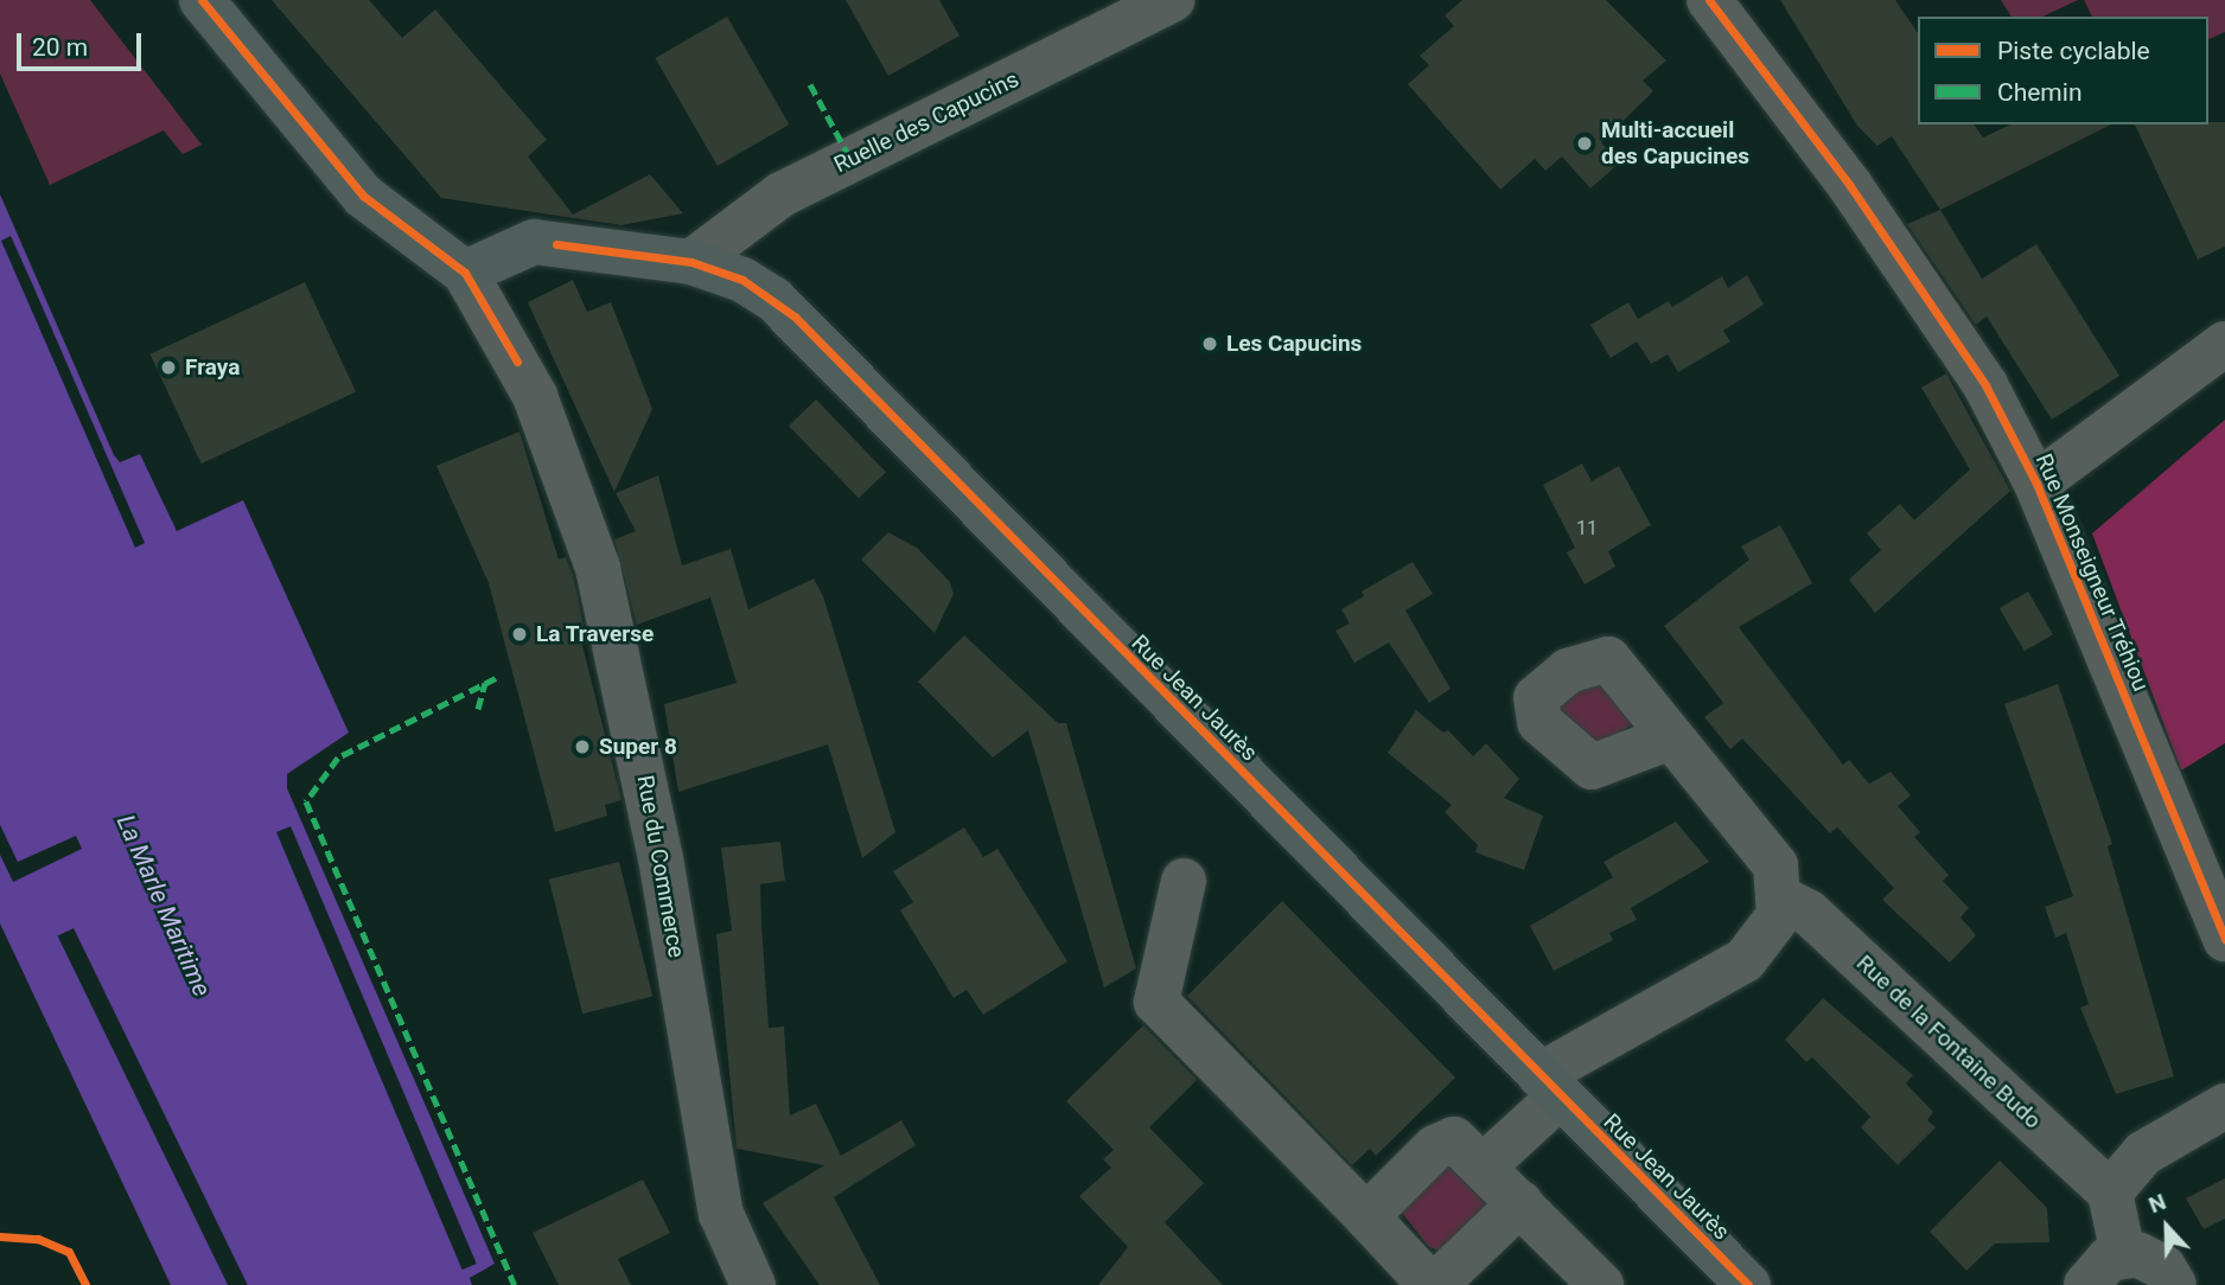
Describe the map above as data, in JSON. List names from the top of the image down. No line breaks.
{"streets":{"main road":["Rue Jean Jaurès"],"street":["Ruelle des Capucins","Rue Monseigneur Tréhiou","Rue du Commerce","Rue de la Fontaine Budo"]},"crossings":[["Ruelle des Capucins","Rue Jean Jaurès"],["Rue Jean Jaurès","Rue du Commerce"]],"water":["La Marle Maritime"],"places":["Multi-accueil des Capucines","Les Capucins","Fraya","La Traverse","Super 8"],"house_numbers":["11"],"legend":["Piste cyclable","Chemin"],"scale_bar":"20 m","north":"top"}
